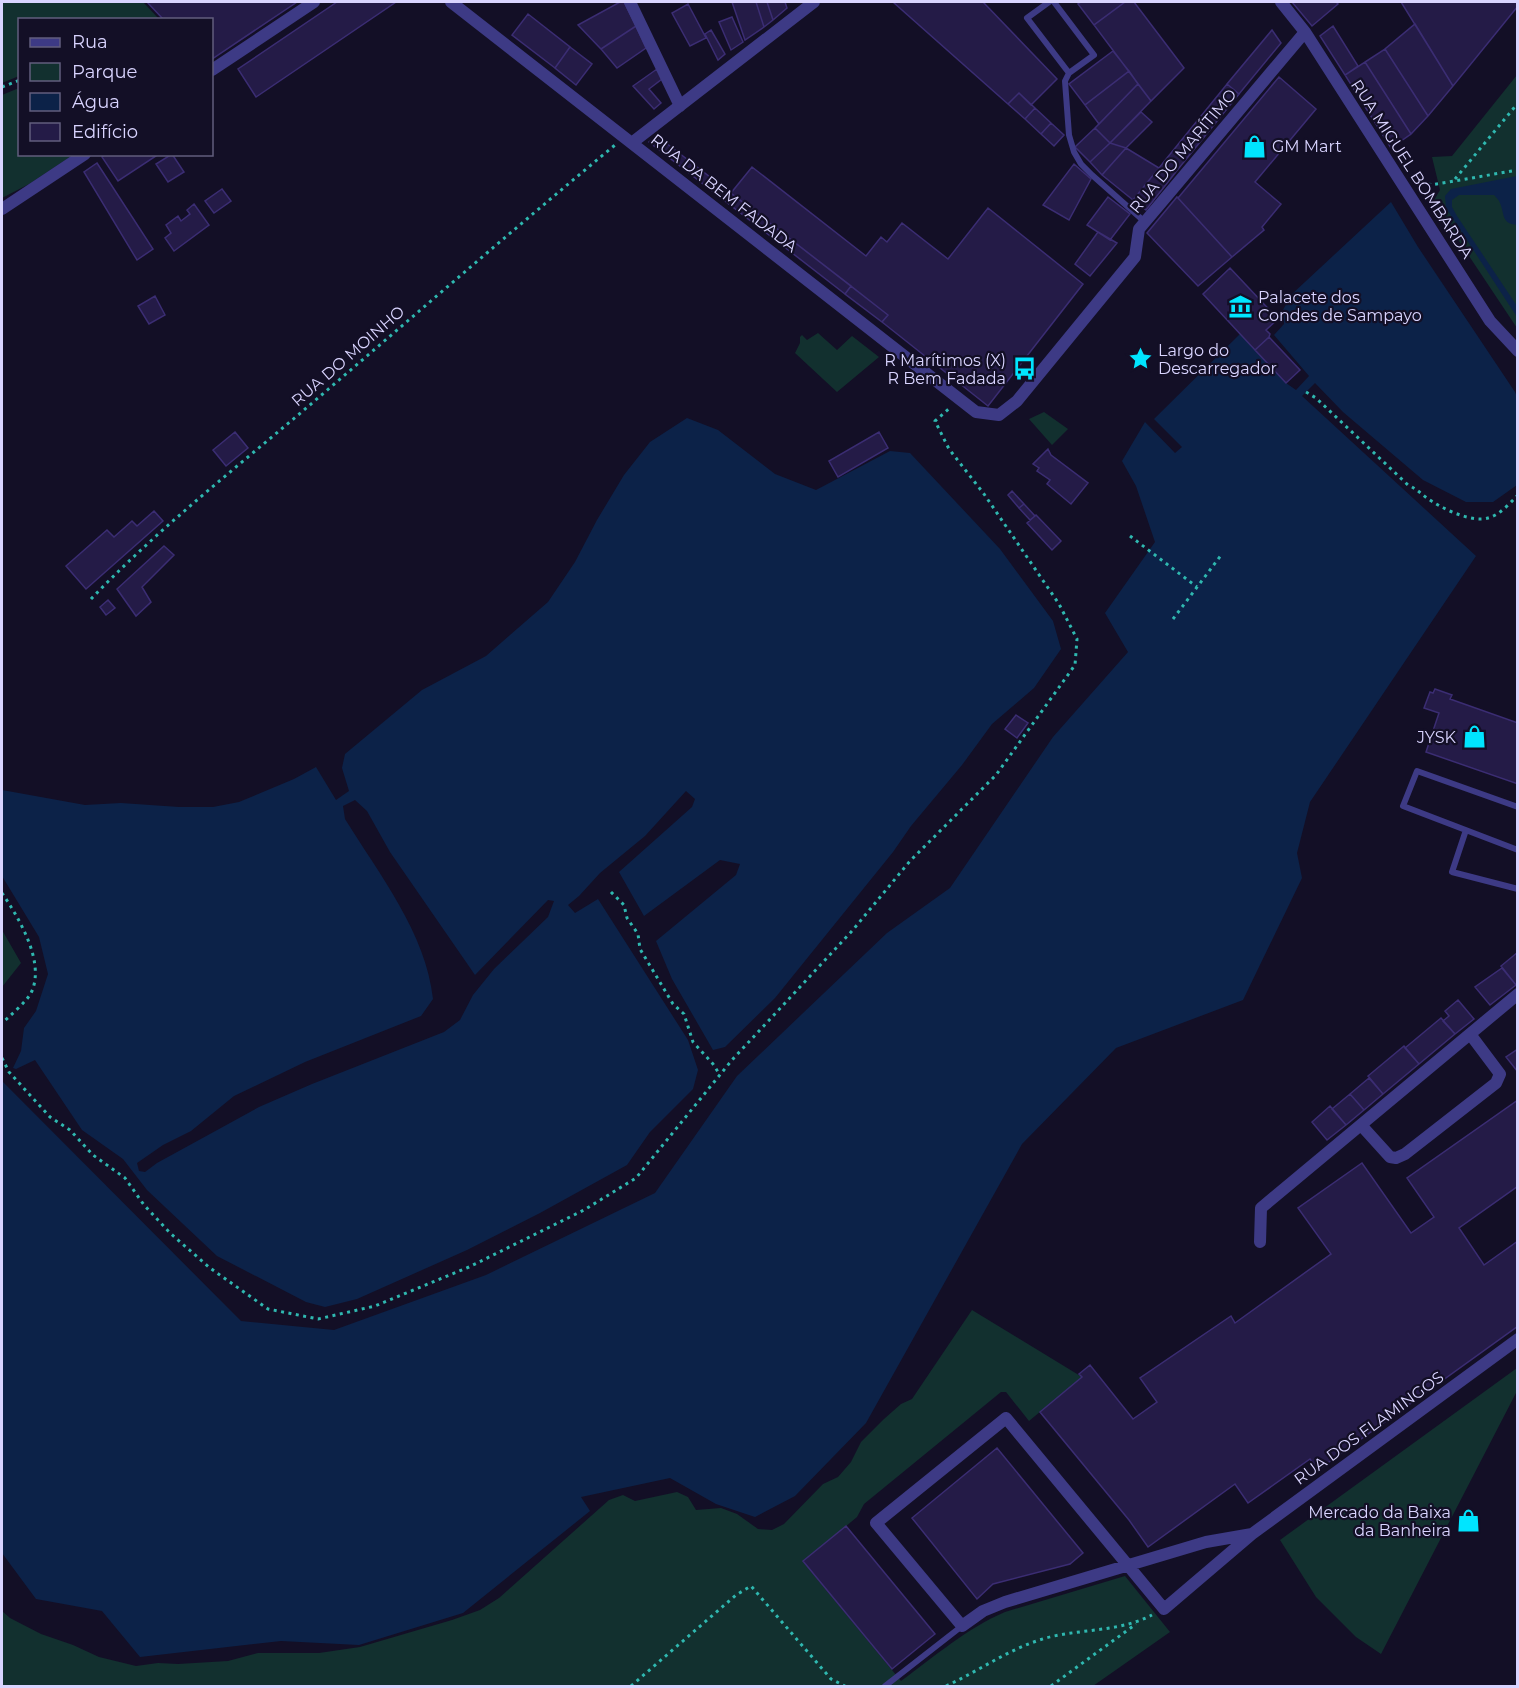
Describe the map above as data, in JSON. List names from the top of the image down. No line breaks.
{"streets":{"street":["RUA DO MARÍTIMO","RUA MIGUEL BOMBARDA","RUA DA BEM FADADA","RUA DOS FLAMINGOS"],"path":["RUA DO MOINHO"]},"crossings":[["RUA DO MARÍTIMO","RUA MIGUEL BOMBARDA"],["RUA DO MARÍTIMO","RUA DA BEM FADADA"],["RUA DA BEM FADADA","RUA DO MOINHO"]],"places":{"shop":["GM Mart","JYSK","Mercado da Baixa da Banheira"],"museum":["Palacete dos Condes de Sampayo"],"place":["Largo do Descarregador"],"bus stop":["R Marítimos (X) R Bem Fadada"]},"legend":["Rua","Parque","Água","Edifício"]}
